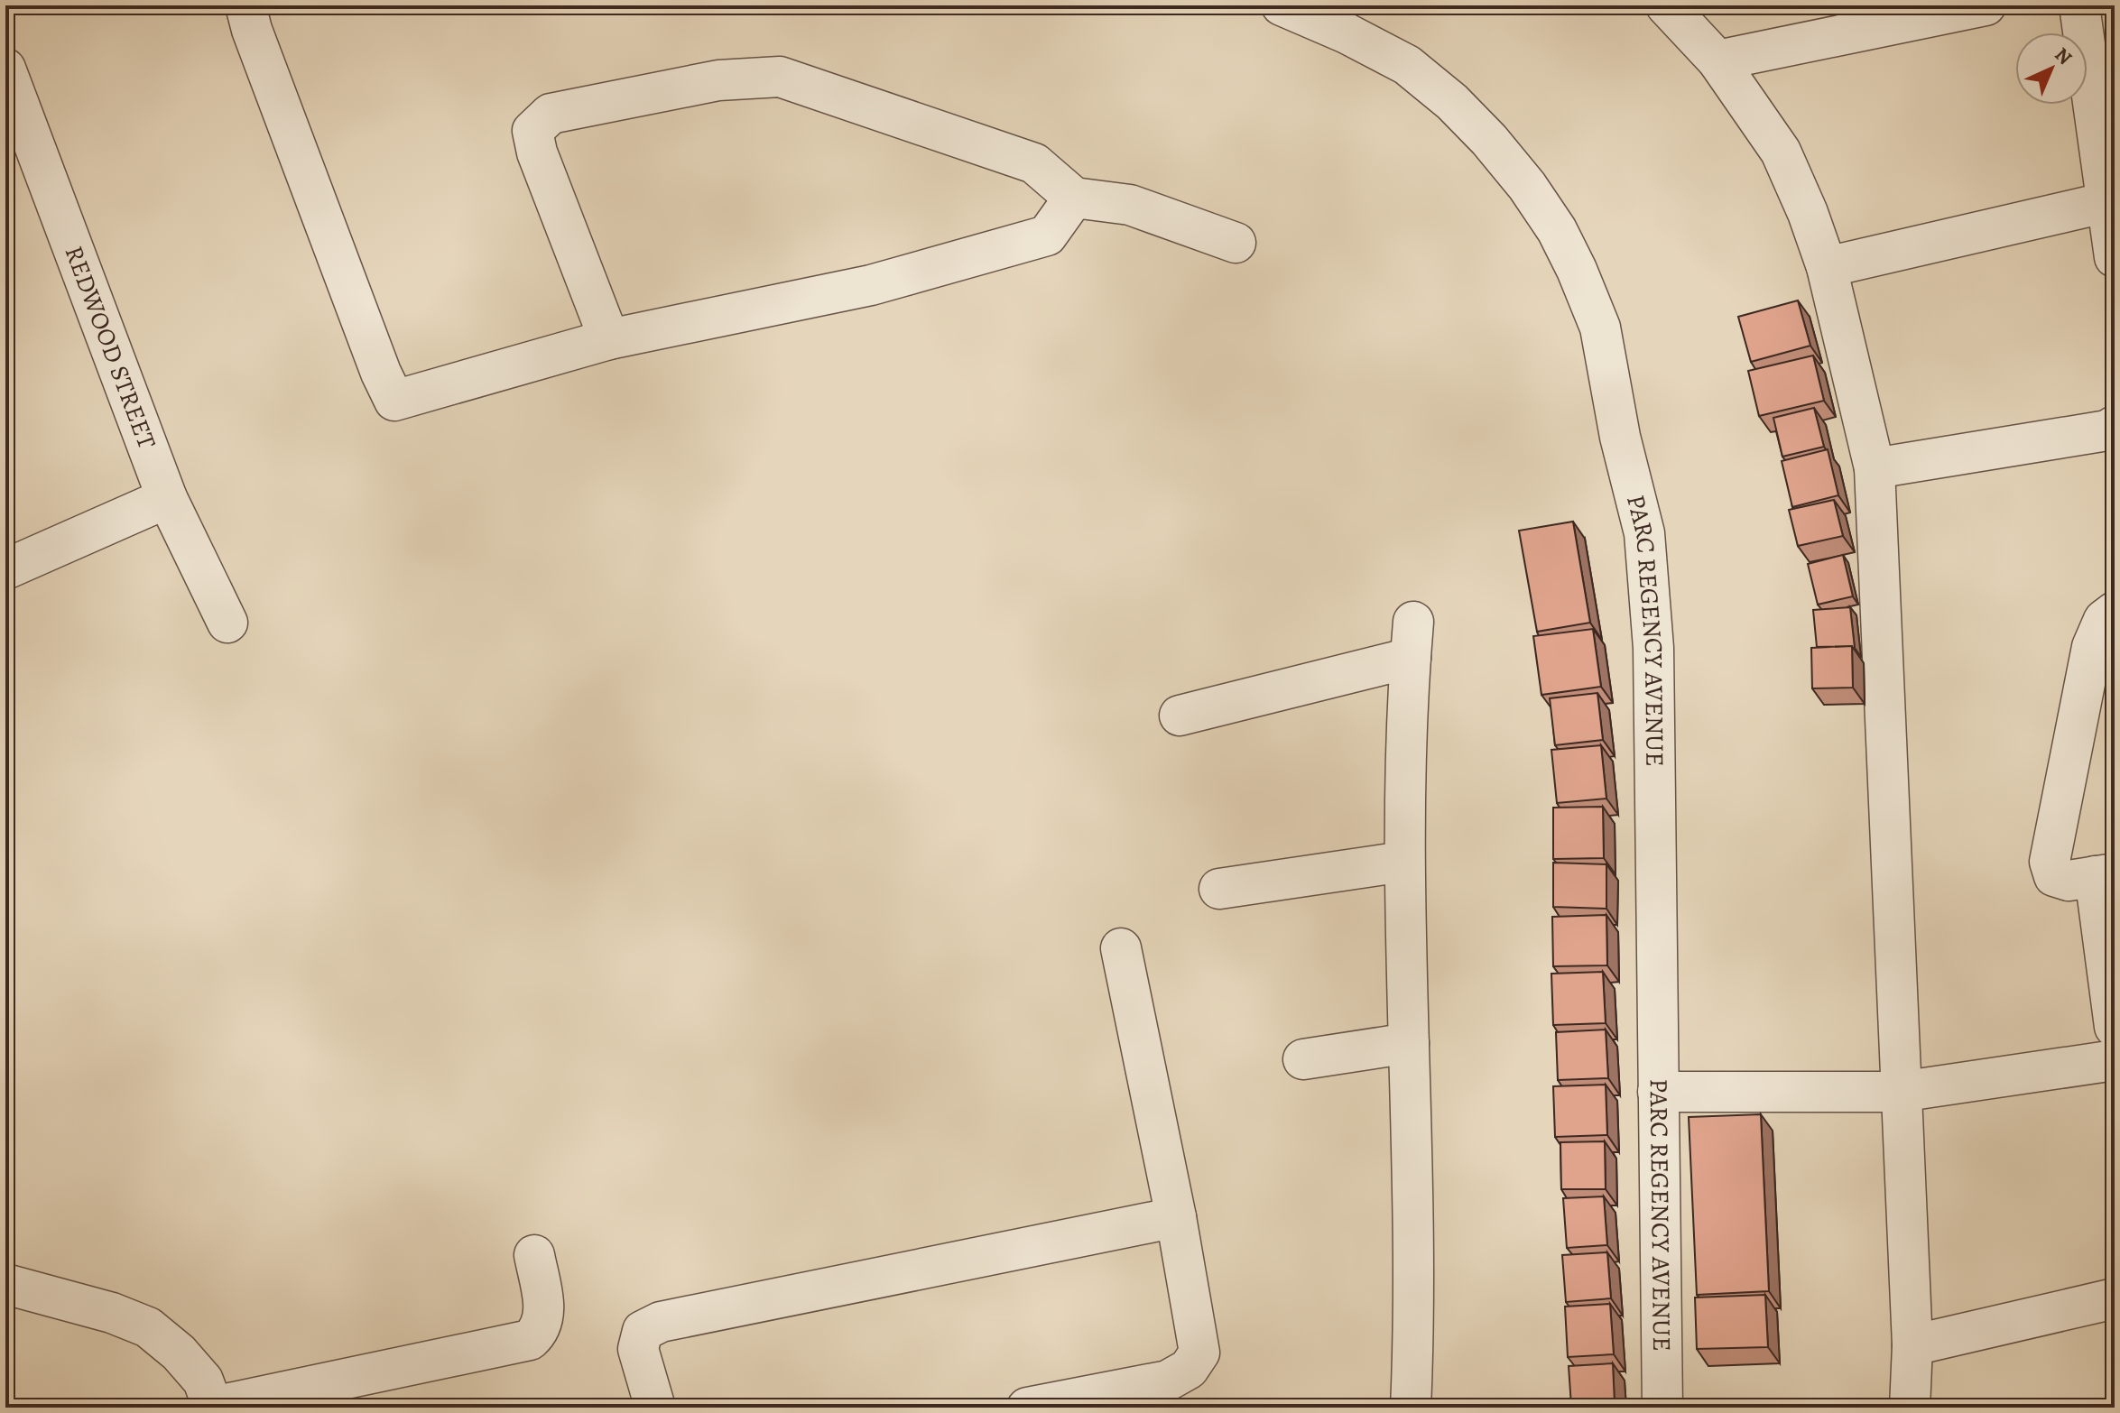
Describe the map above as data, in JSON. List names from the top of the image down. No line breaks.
{"streets":{"street":["REDWOOD STREET","PARC REGENCY AVENUE"]},"north":"top right"}
